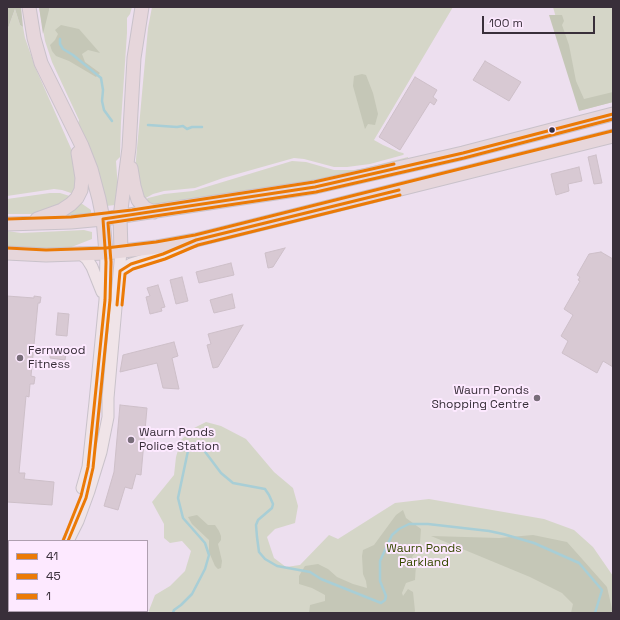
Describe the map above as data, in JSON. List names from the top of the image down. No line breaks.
{"parks":["Waurn Ponds Parkland"],"places":["Fernwood Fitness","Waurn Ponds Shopping Centre","Waurn Ponds Police Station"],"lines":["transit line 41","transit line 45","transit line 1"],"legend":["41","45","1"],"scale_bar":"100 m"}
